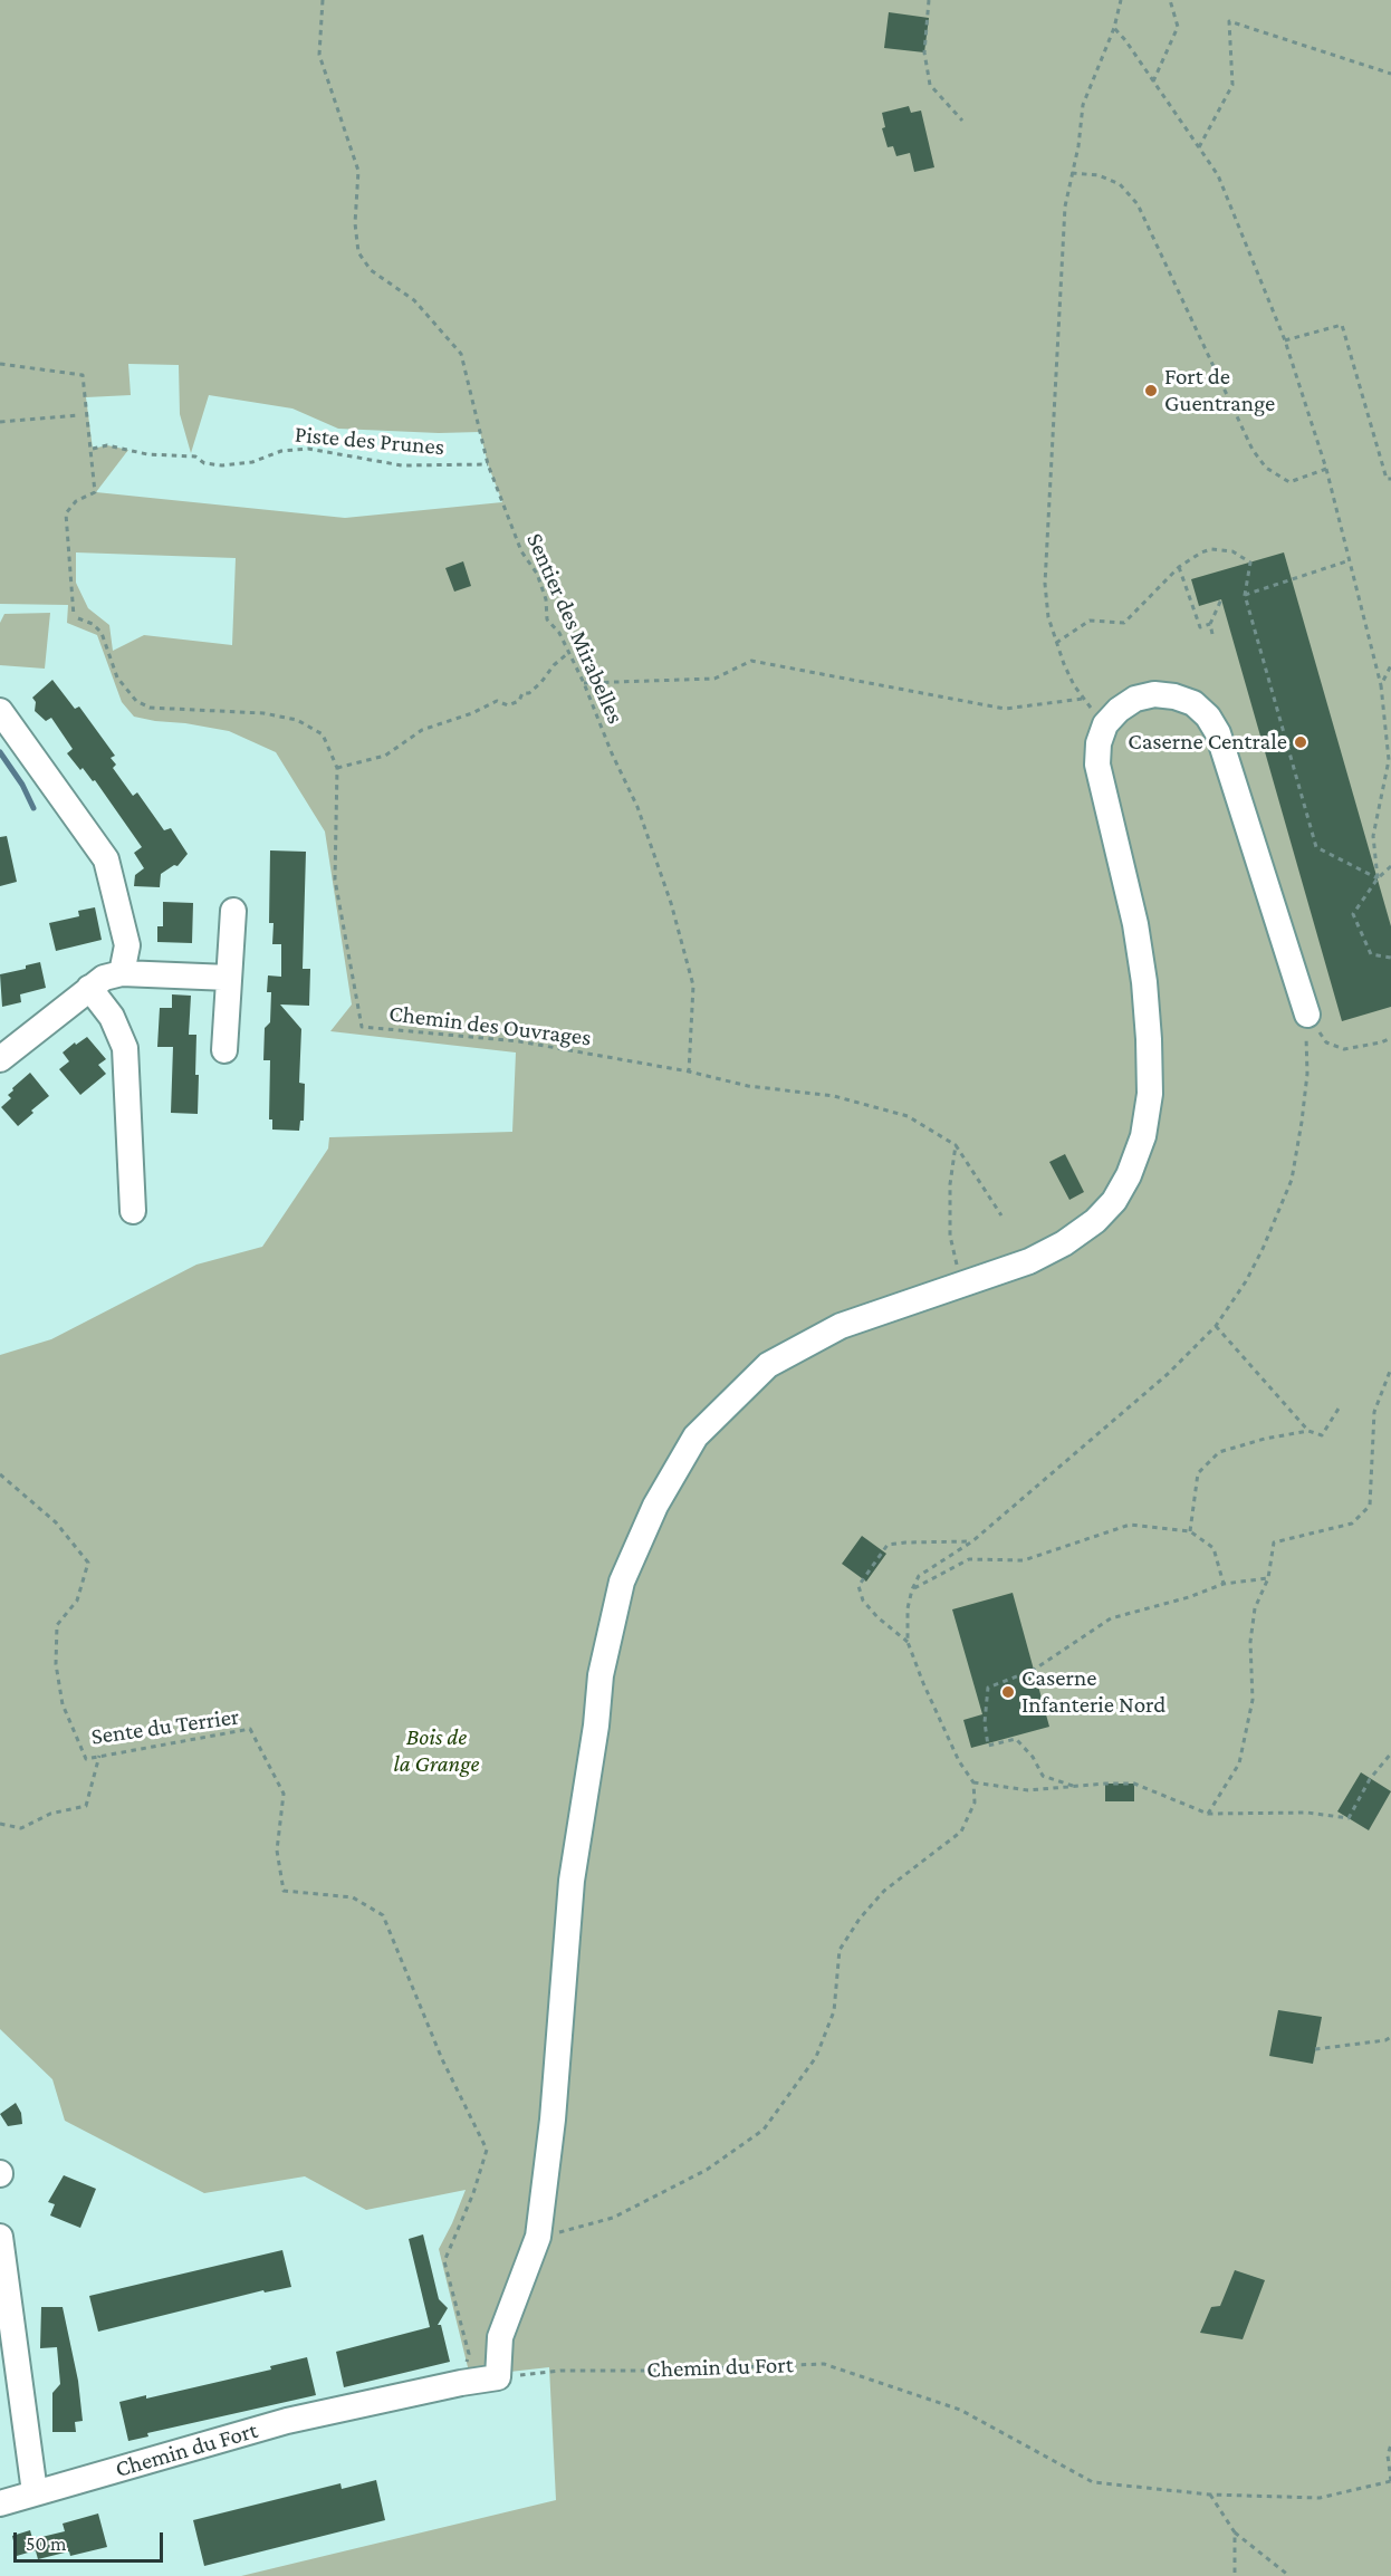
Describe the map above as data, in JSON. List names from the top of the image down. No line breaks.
{"streets":{"street":["Chemin du Fort"],"path":["Piste des Prunes","Sentier des Mirabelles","Chemin des Ouvrages","Sente du Terrier"]},"crossings":[["Piste des Prunes","Sentier des Mirabelles"],["Piste des Prunes","Chemin des Ouvrages"],["Sentier des Mirabelles","Chemin des Ouvrages"],["Sente du Terrier","Chemin du Fort"]],"parks":["Bois de la Grange"],"places":["Fort de Guentrange","Caserne Centrale","Caserne Infanterie Nord"],"scale_bar":"50 m"}
